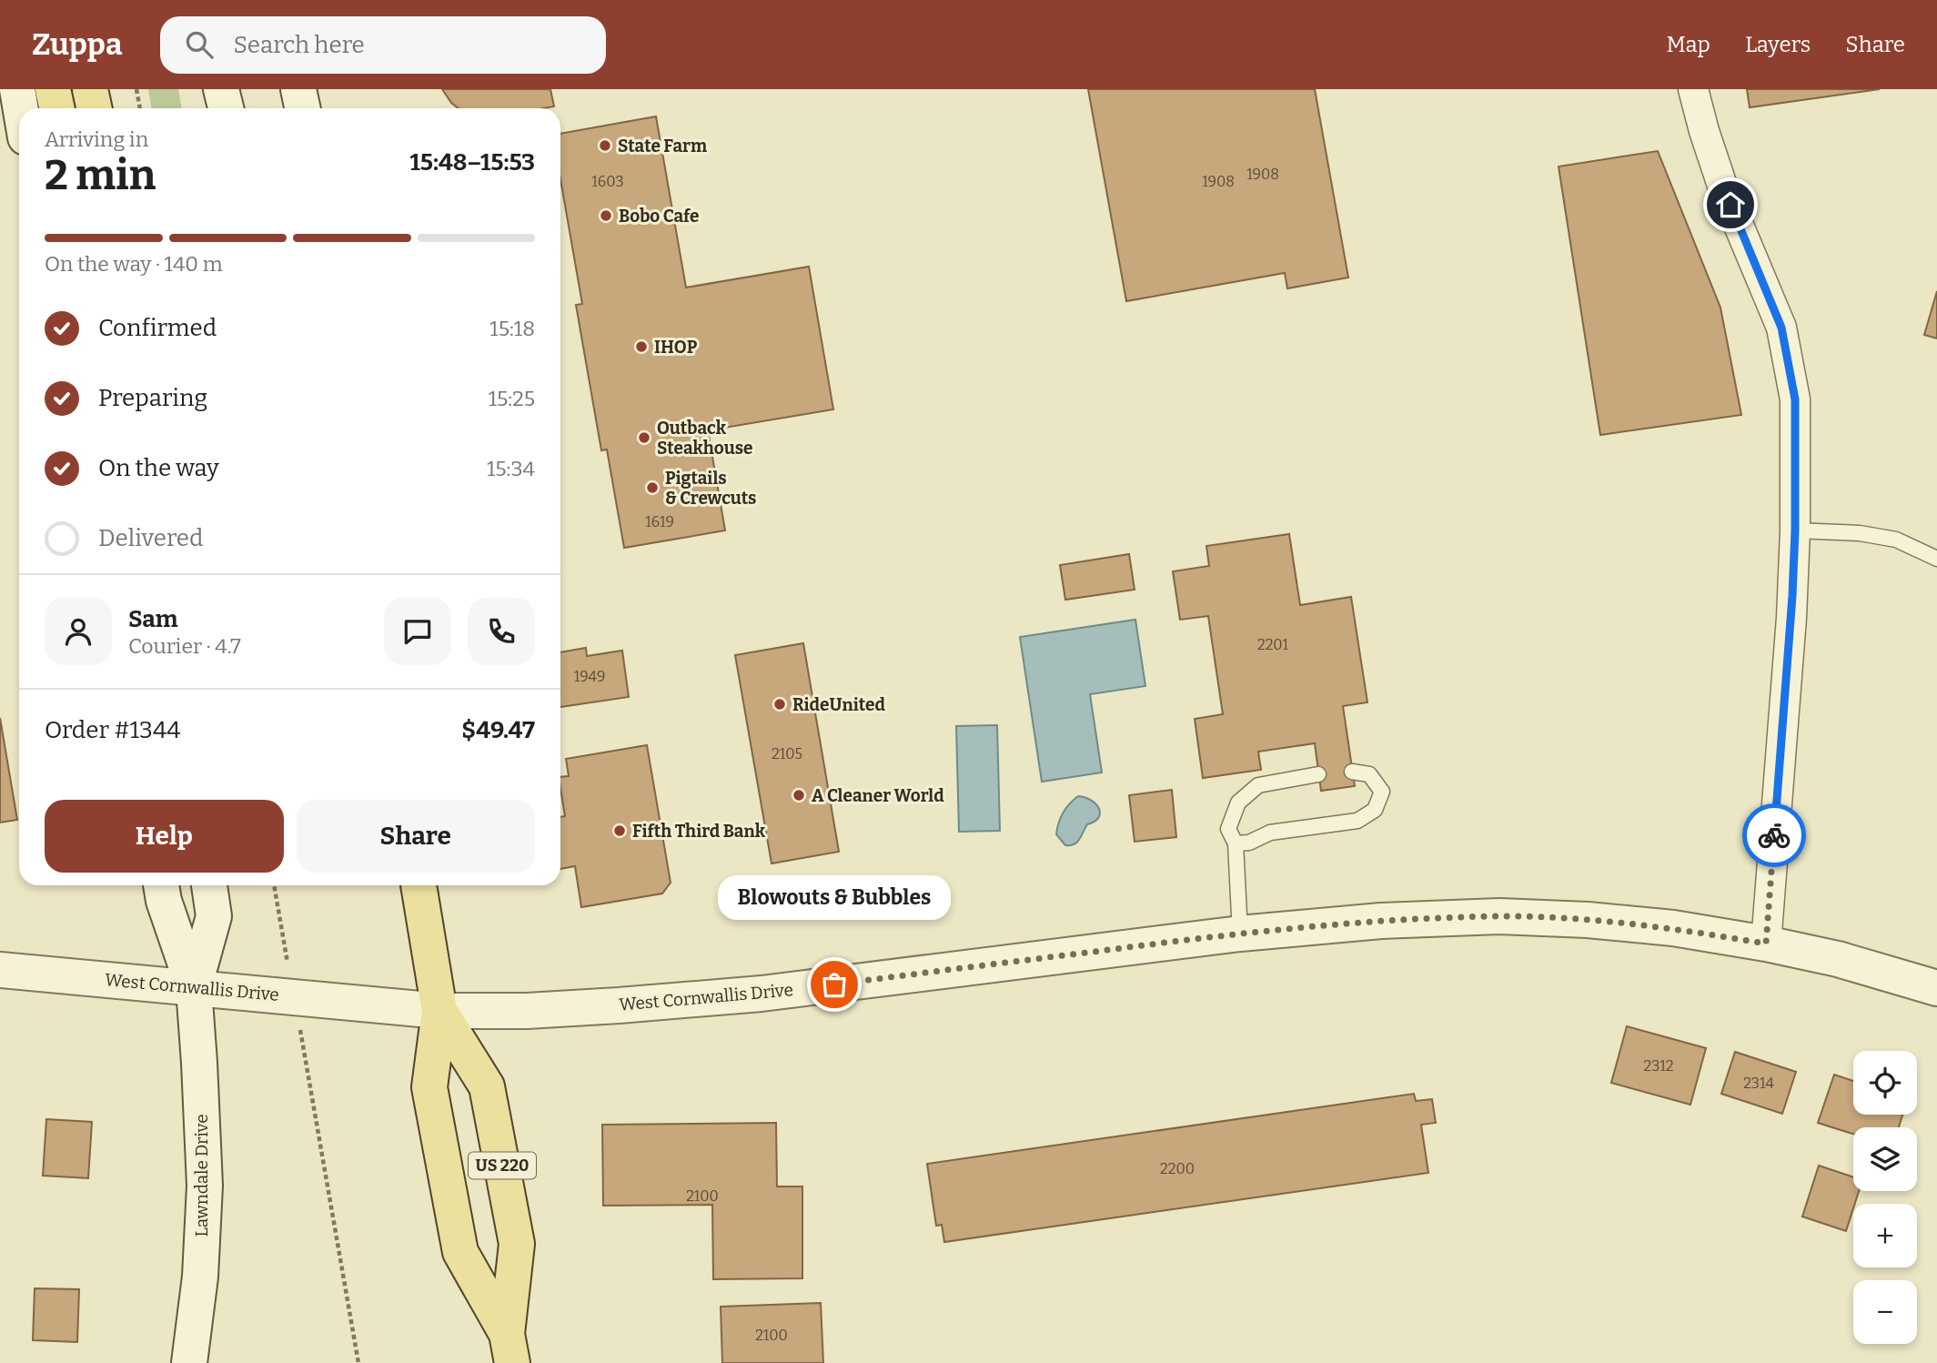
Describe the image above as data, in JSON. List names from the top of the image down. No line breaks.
{"streets":{"main road":["US 220"],"street":["West Cornwallis Drive","Lawndale Drive"]},"crossings":[["West Cornwallis Drive","US 220"],["West Cornwallis Drive","Lawndale Drive"]],"places":["State Farm","Bobo Cafe","IHOP","Outback Steakhouse","Pigtails & Crewcuts","RideUnited","A Cleaner World","Fifth Third Bank","Blowouts & Bubbles"],"house_numbers":["1908","1603","1908","1619","2201","1949","2105","2312","2314","2200","2100","2100"],"page":{"header":"Zuppa","search":"Search here","nav":["Map","Layers","Share"],"heading":["2 min","Arriving in","15:48–15:53"],"panel":["Sam","Courier · 4.7","Order #1344","$49.47"],"bar":"On the way · 140 m","list":[["Confirmed","15:18"],["Preparing","15:25"],["On the way","15:34"],"Delivered"],"buttons":["Help","Share"],"bubble":"Blowouts & Bubbles","map_buttons":["+","−"]}}
